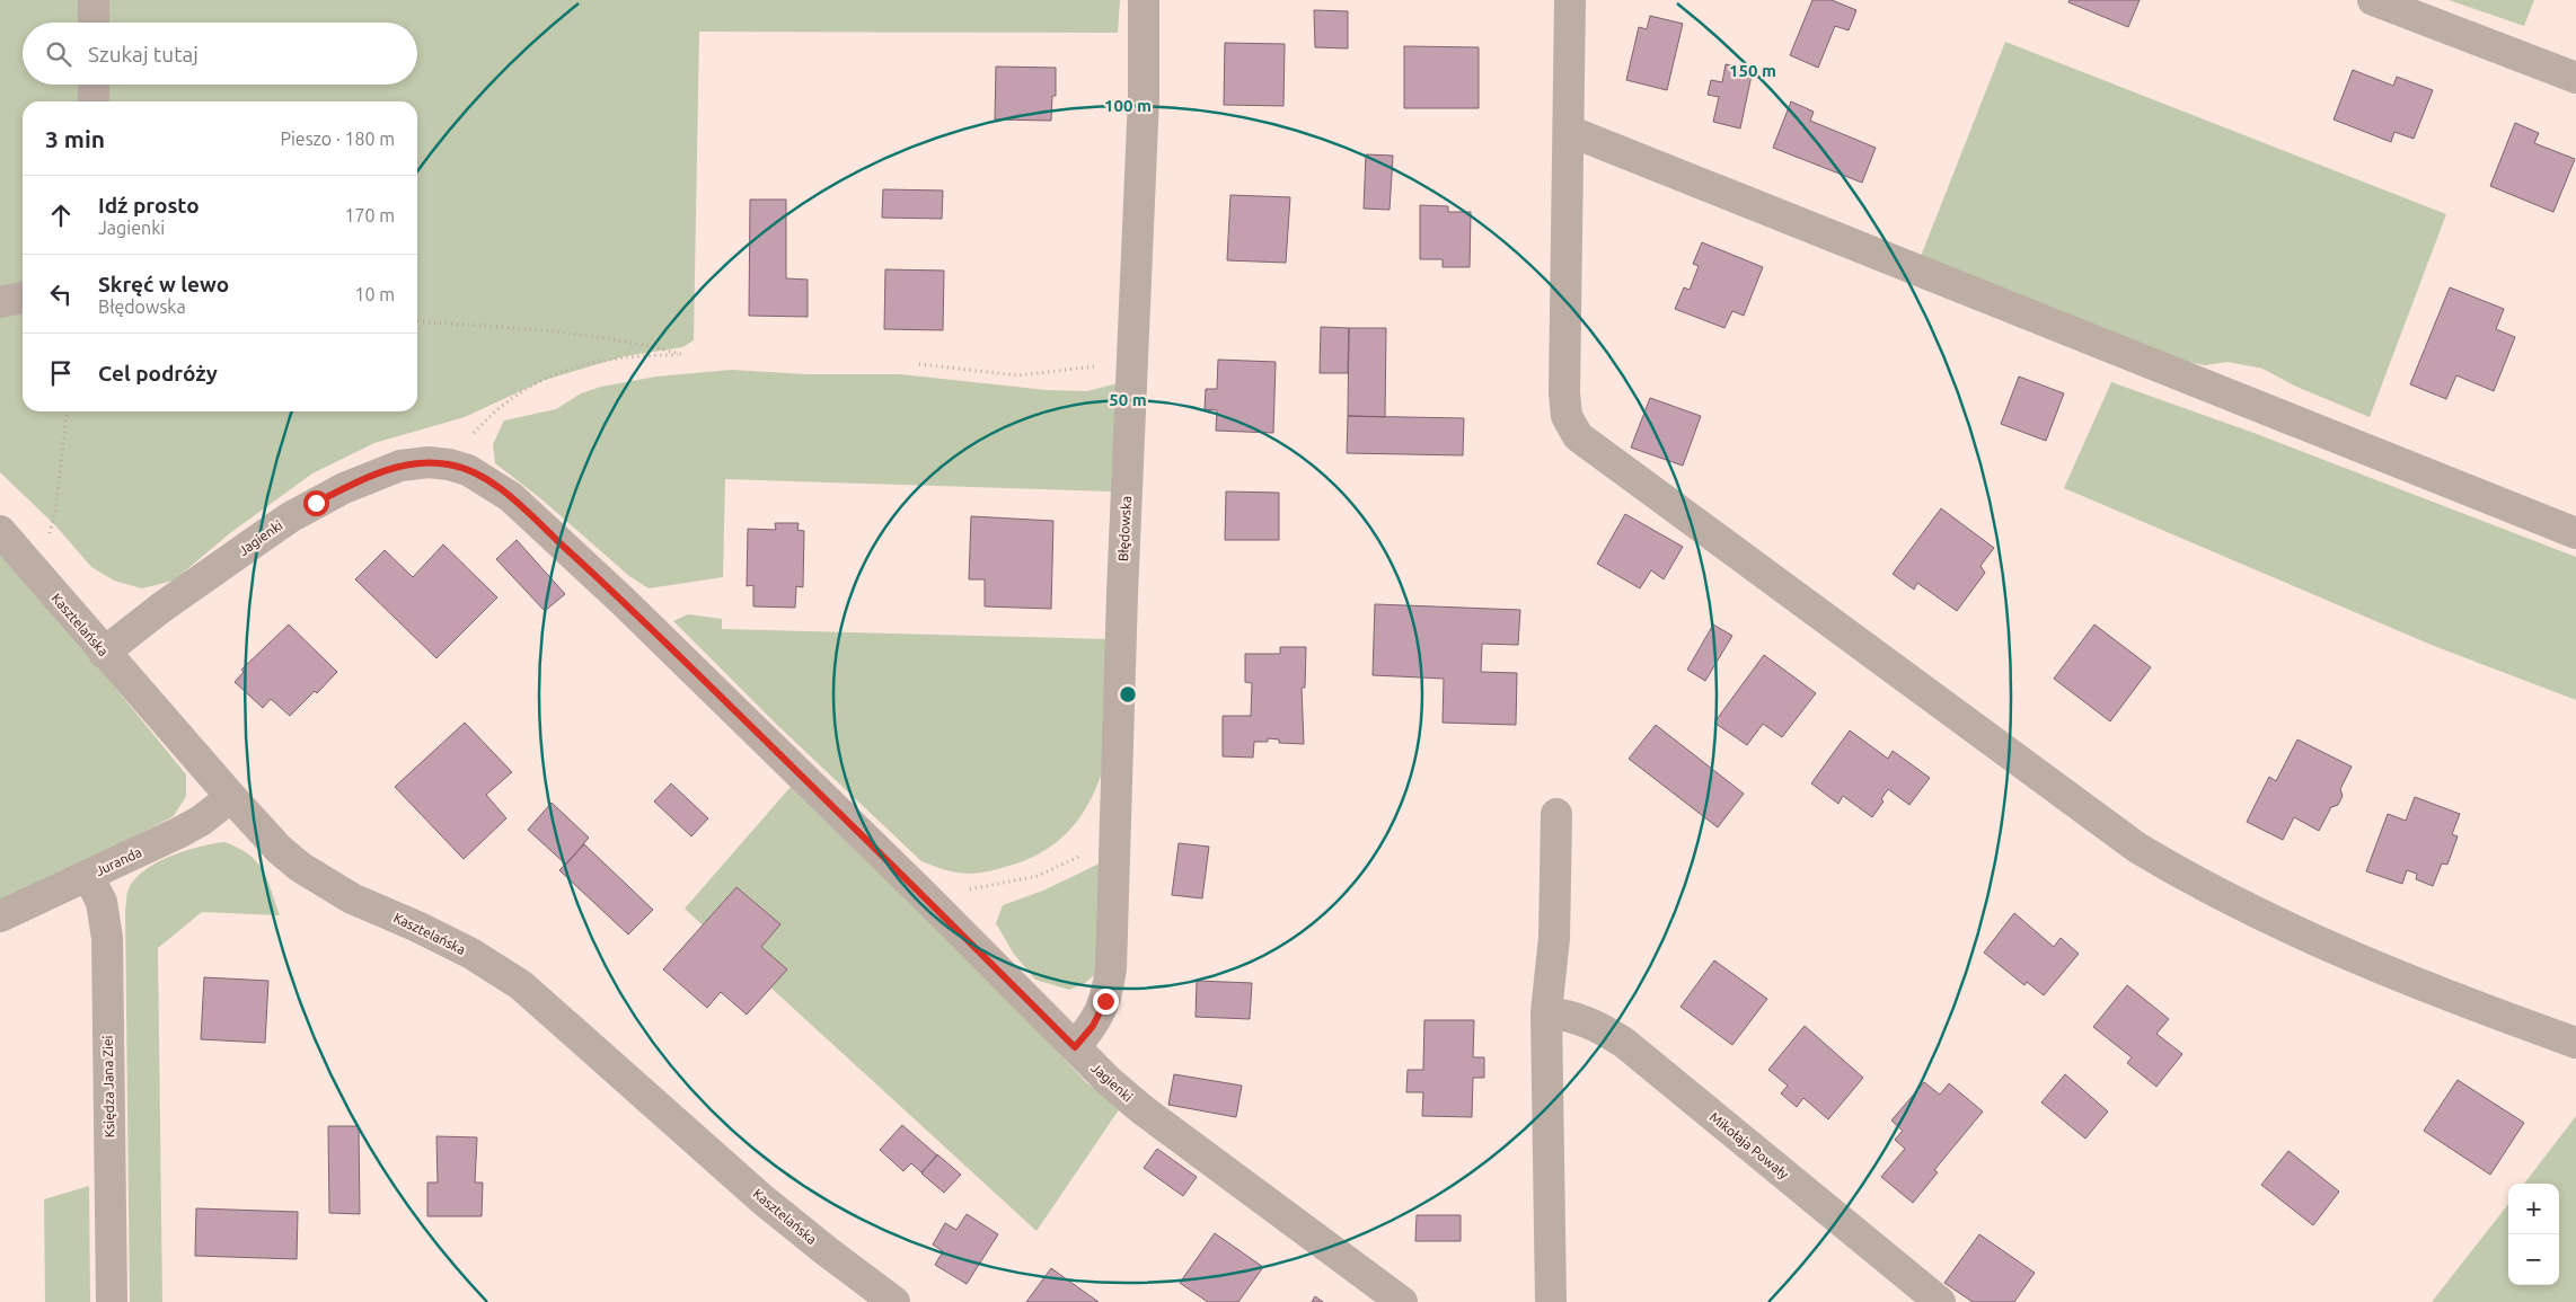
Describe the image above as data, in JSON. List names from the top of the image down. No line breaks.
{"streets":{"street":["Błędowska","Jagienki","Kasztelańska","Juranda","Księdza Jana Ziei","Mikołaja Powały"]},"crossings":[["Błędowska","Jagienki"],["Jagienki","Kasztelańska"],["Kasztelańska","Juranda"],["Juranda","Księdza Jana Ziei"]],"page":{"search":"Szukaj tutaj","heading":["3 min","Pieszo · 180 m"],"list":[["Idź prosto","Jagienki","170 m"],["Skręć w lewo","Błędowska","10 m"],"Cel podróży"],"map_buttons":["+","−"]},"rings":["150 m","100 m","50 m"]}
